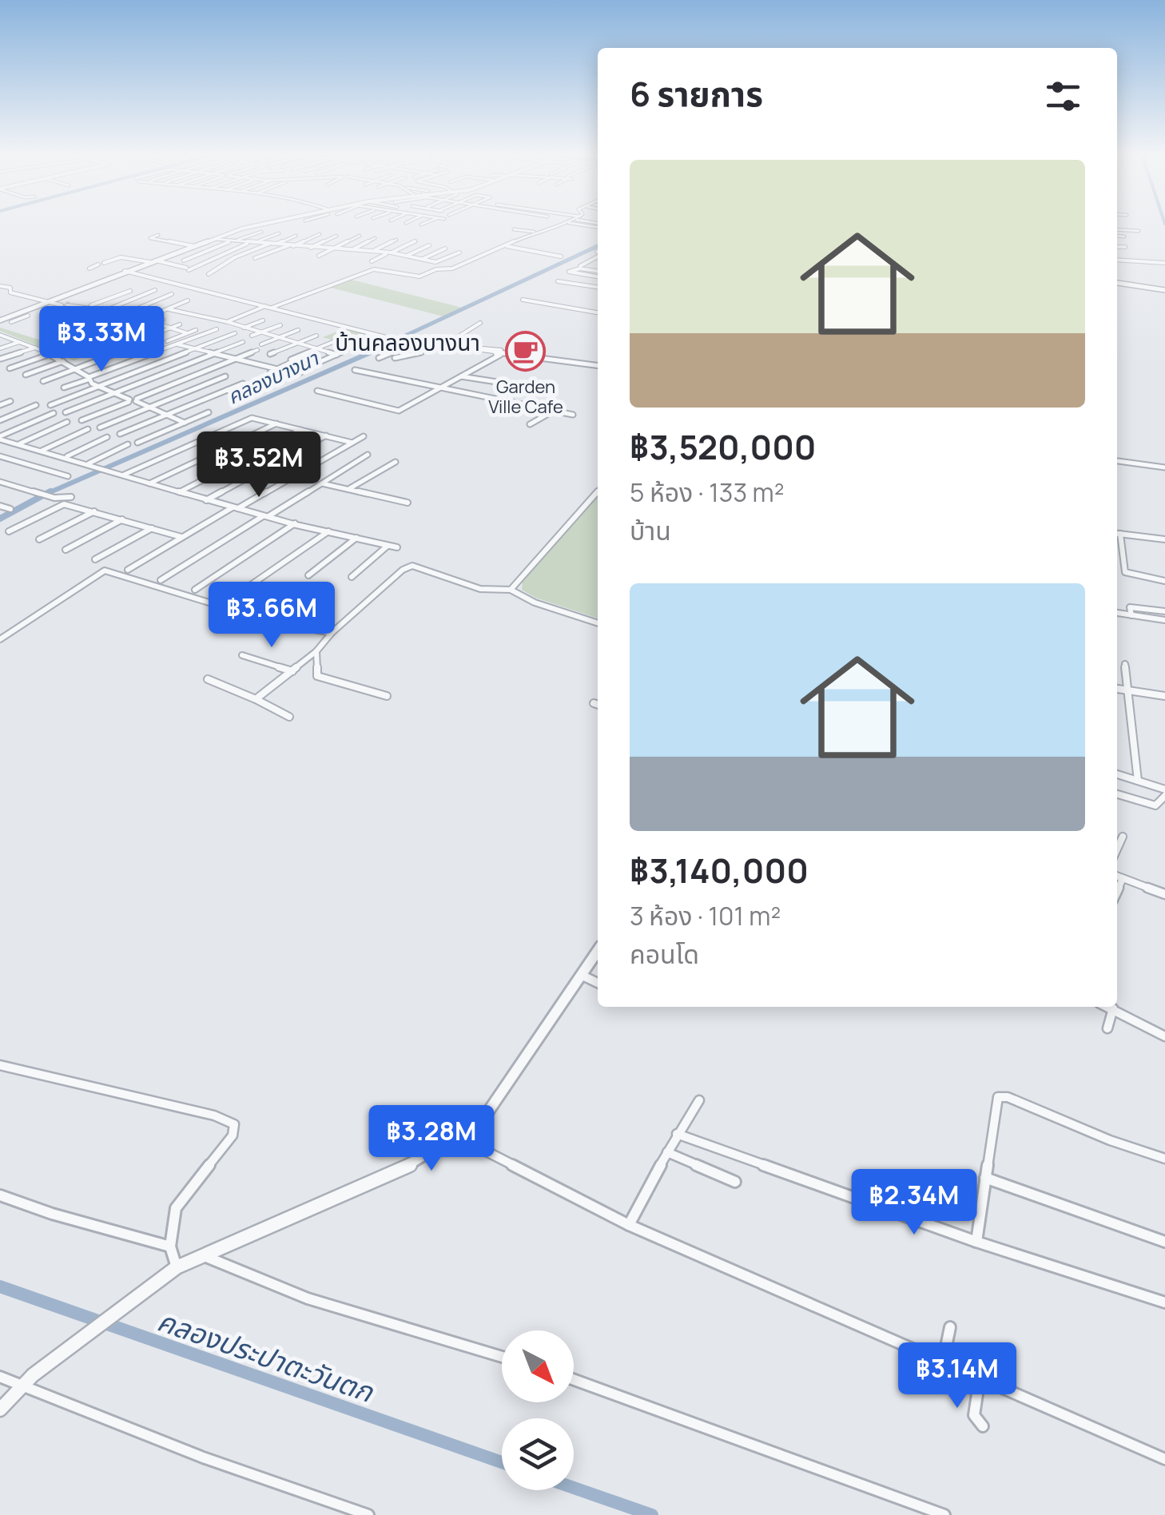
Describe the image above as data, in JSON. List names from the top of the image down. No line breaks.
{"districts":["บ้านคลองบางนา"],"water":["คลองบางนา","คลองประปาตะวันตก"],"places":{"cafe":["Garden Ville Cafe"]},"north":"bottom right","page":{"heading":"6 รายการ","list":[{"name":"฿3,520,000","note":"5 ห้อง · 133 m² · บ้าน"},{"name":"฿3,140,000","note":"3 ห้อง · 101 m² · คอนโด"}],"price":["฿3.33M","฿3.52M","฿3.66M","฿3.28M","฿2.34M","฿3.14M"]}}
